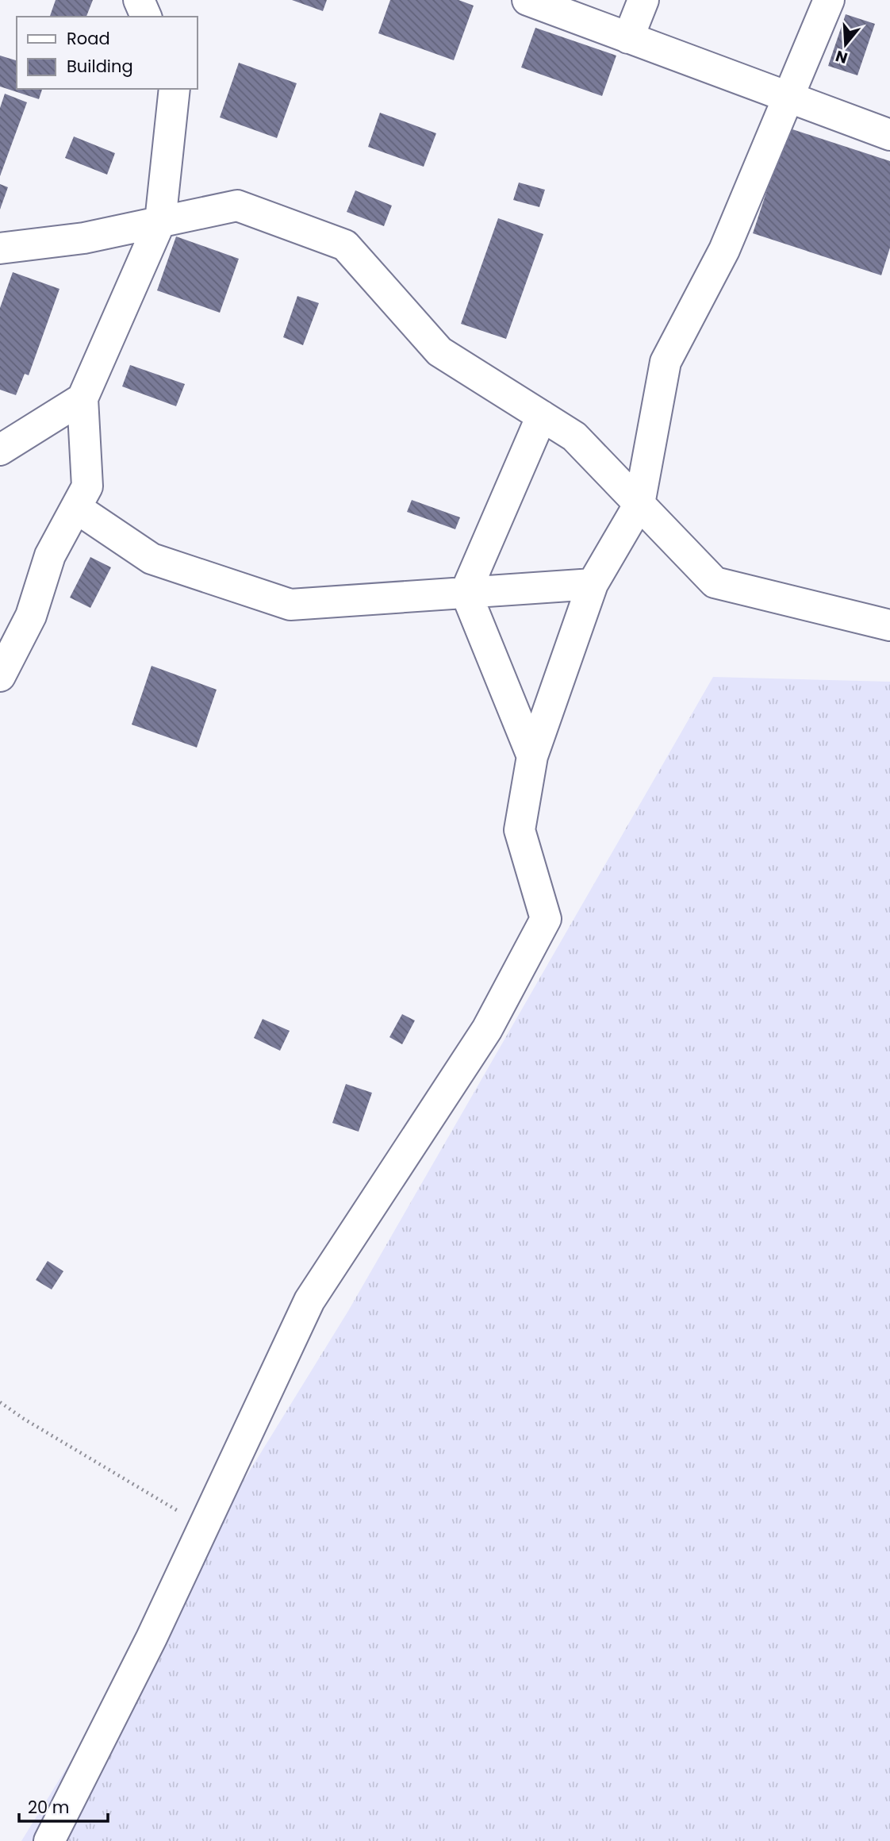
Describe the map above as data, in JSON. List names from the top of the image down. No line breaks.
{"legend":["Road","Building"],"scale_bar":"20 m","north":"bottom"}
